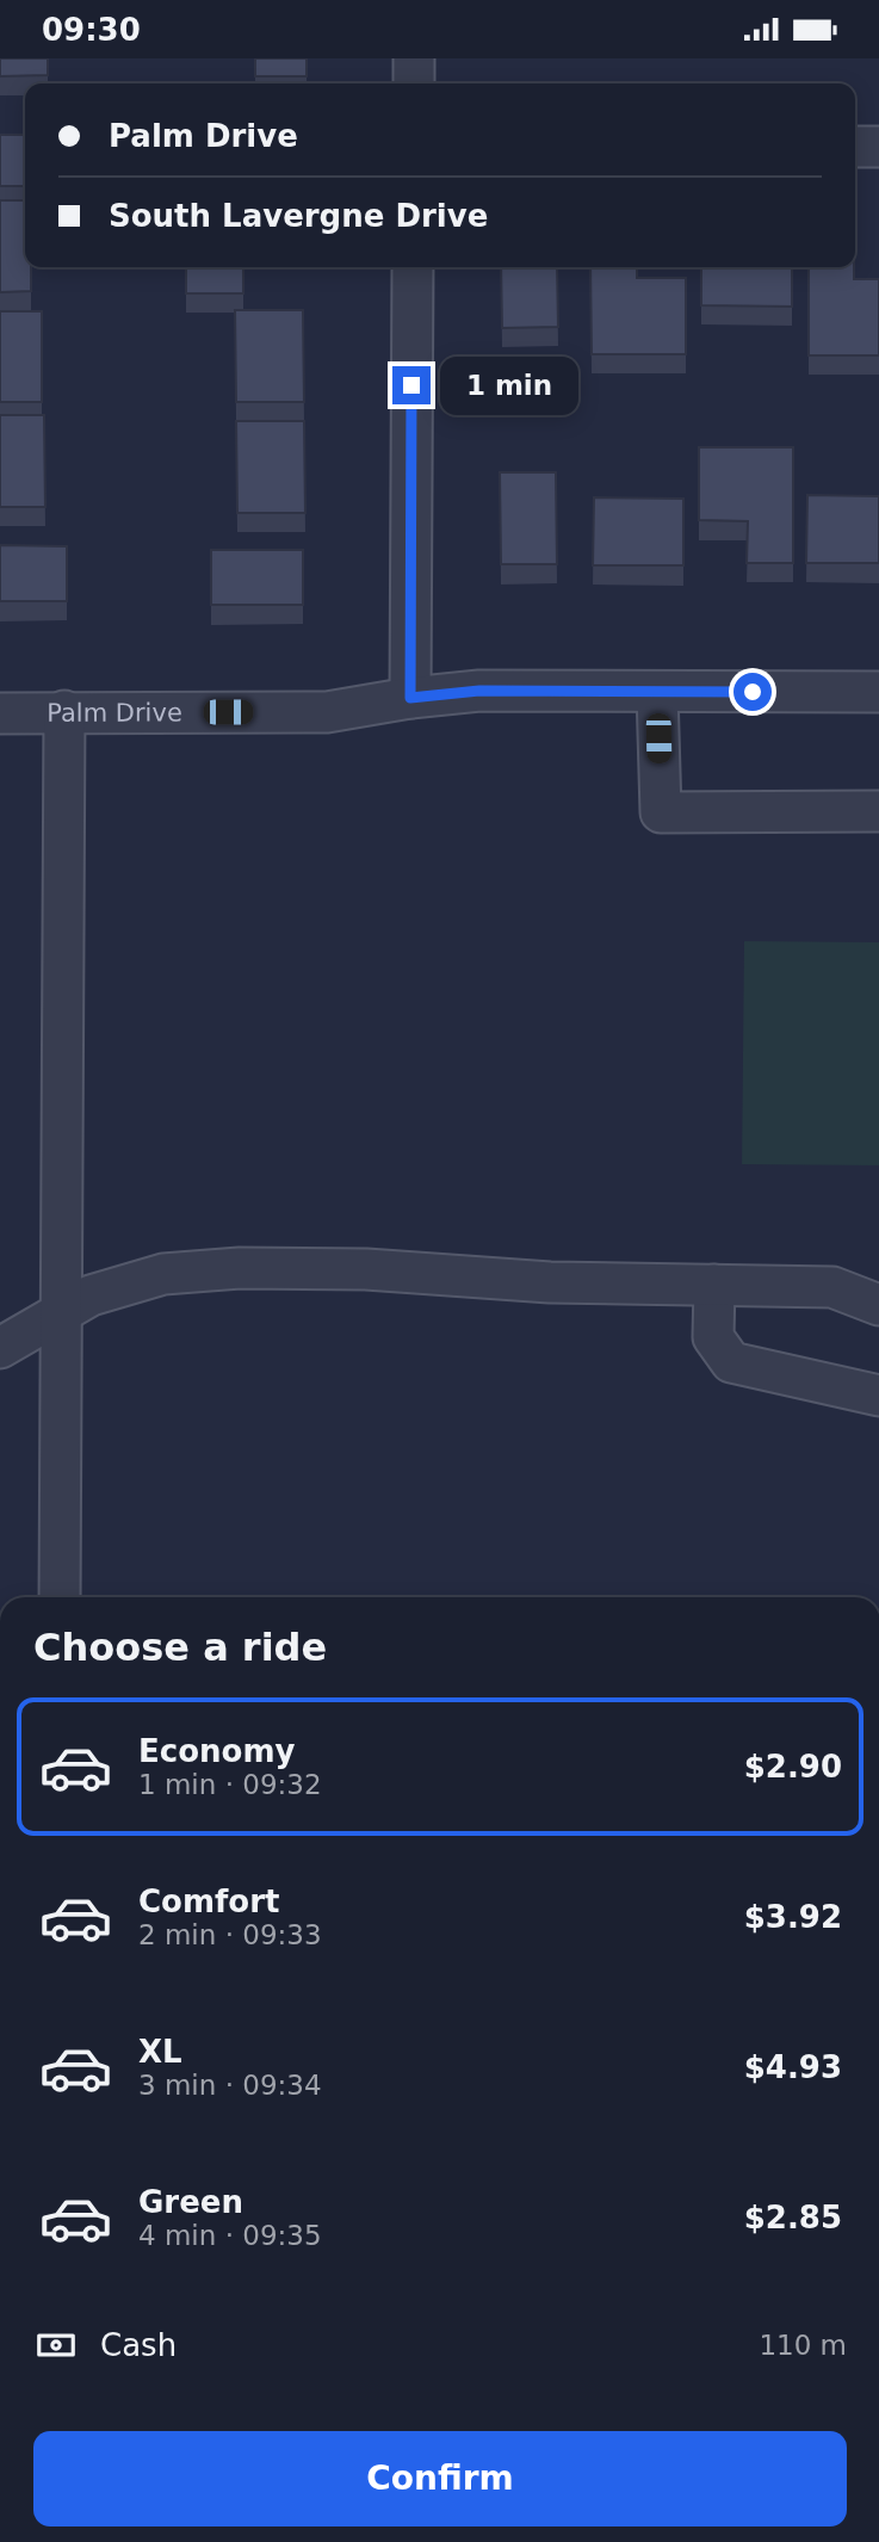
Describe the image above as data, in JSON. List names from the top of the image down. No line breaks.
{"streets":{"street":["Palm Drive"]},"page":{"status":"09:30","banner":["Palm Drive","South Lavergne Drive"],"bubble":"1 min","heading":"Choose a ride","list":[{"name":"Economy","note":"1 min · 09:32","value":"$2.90"},{"name":"Comfort","note":"2 min · 09:33","value":"$3.92"},{"name":"XL","note":"3 min · 09:34","value":"$4.93"},{"name":"Green","note":"4 min · 09:35","value":"$2.85"}],"pay":["Cash","110 m"],"buttons":"Confirm"}}
